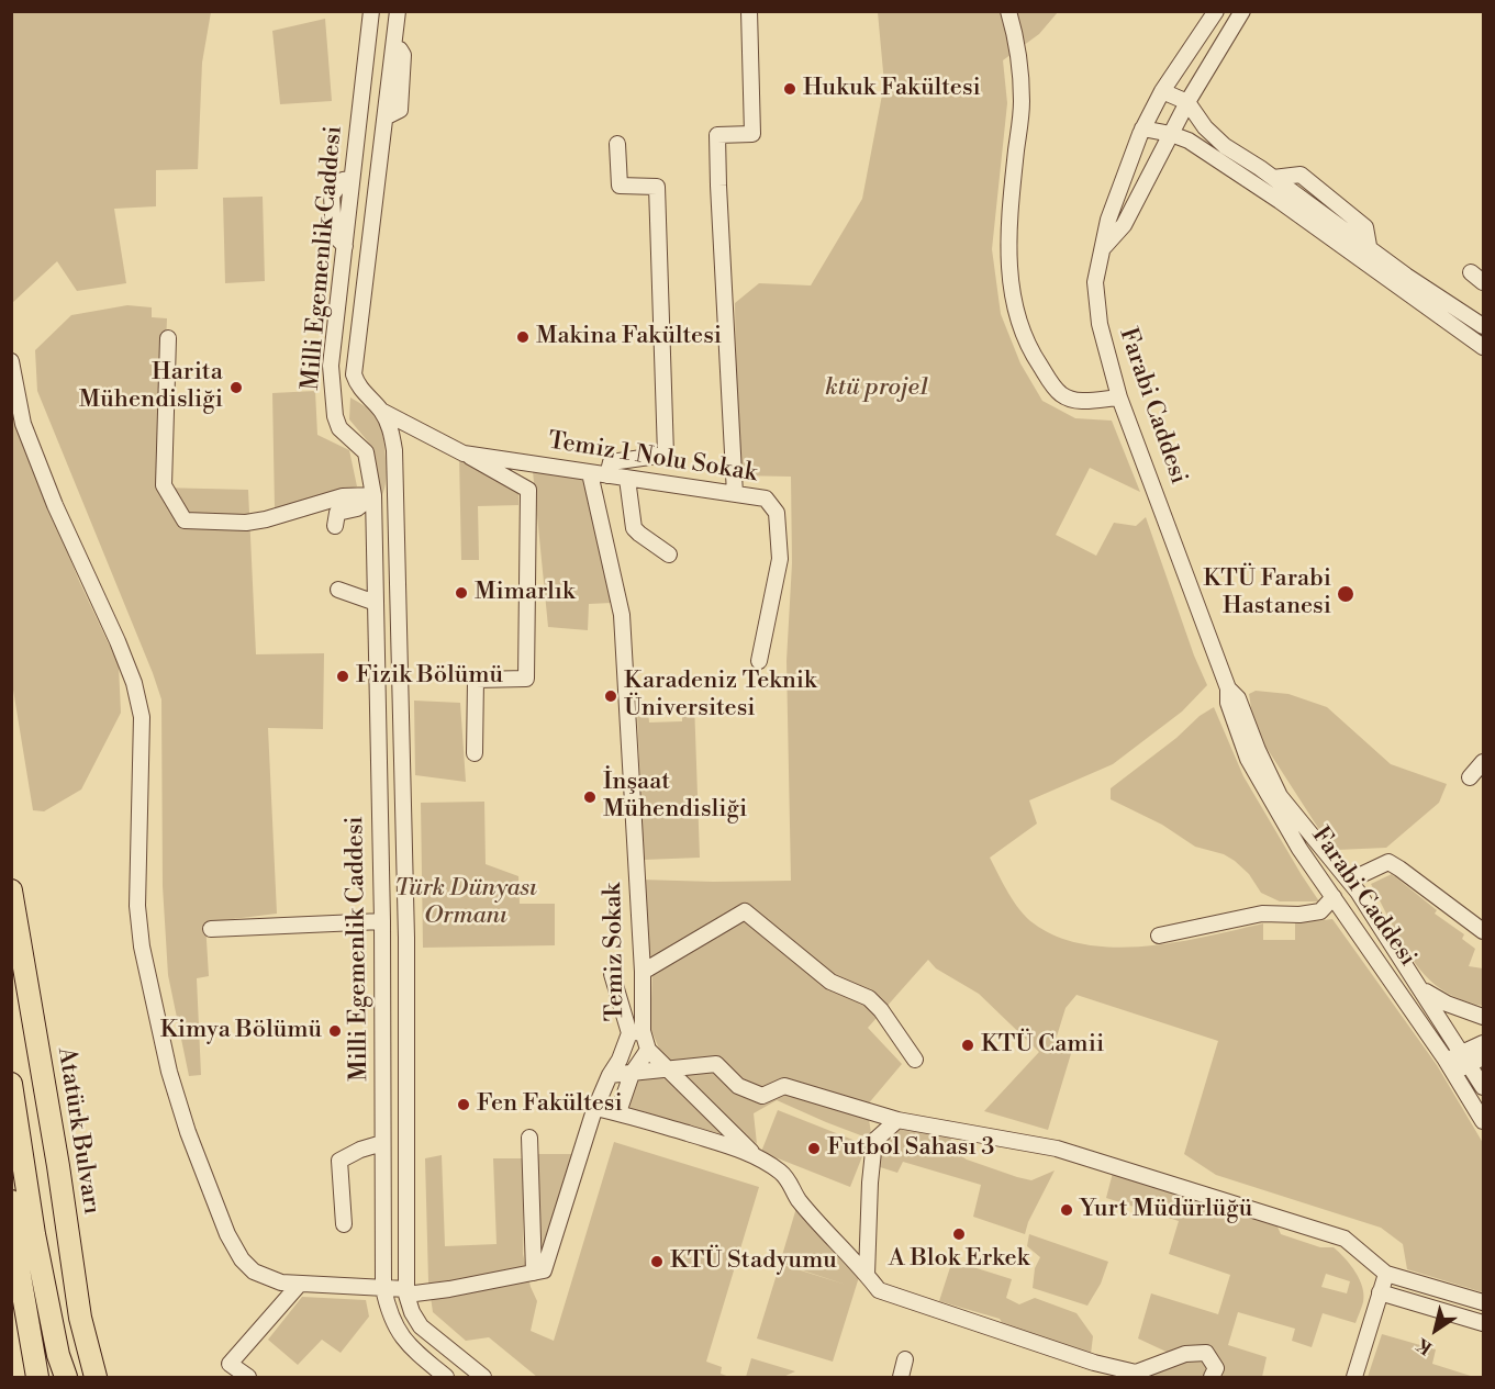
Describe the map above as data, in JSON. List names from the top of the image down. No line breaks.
{"streets":{"highway":["Atatürk Bulvarı"],"street":["Milli Egemenlik Caddesi","Farabi Caddesi","Temiz 1 Nolu Sokak","Temiz Sokak"]},"crossings":[["Milli Egemenlik Caddesi","Temiz 1 Nolu Sokak"],["Temiz 1 Nolu Sokak","Temiz Sokak"]],"parks":["ktü proje1","Türk Dünyası Ormanı"],"places":["Hukuk Fakültesi","Makina Fakültesi","Harita Mühendisliği","Mimarlık","KTÜ Farabi Hastanesi","Fizik Bölümü","Karadeniz Teknik Üniversitesi","İnşaat Mühendisliği","Kimya Bölümü","KTÜ Camii","Fen Fakültesi","Futbol Sahası 3","Yurt Müdürlüğü","A Blok Erkek","KTÜ Stadyumu"],"north":"bottom left"}
